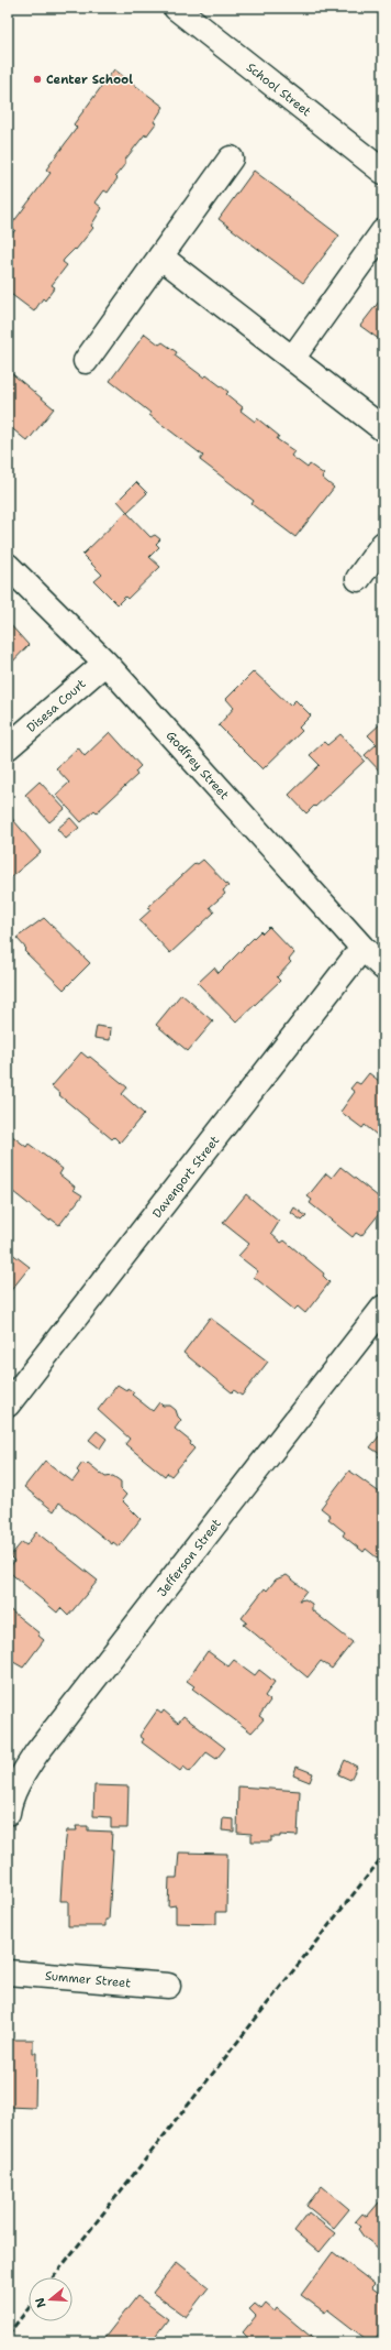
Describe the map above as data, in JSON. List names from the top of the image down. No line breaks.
{"streets":{"street":["School Street","Disesa Court","Godfrey Street","Davenport Street","Jefferson Street","Summer Street"]},"crossings":[["Disesa Court","Godfrey Street"],["Godfrey Street","Davenport Street"]],"places":["Center School"],"north":"left"}
